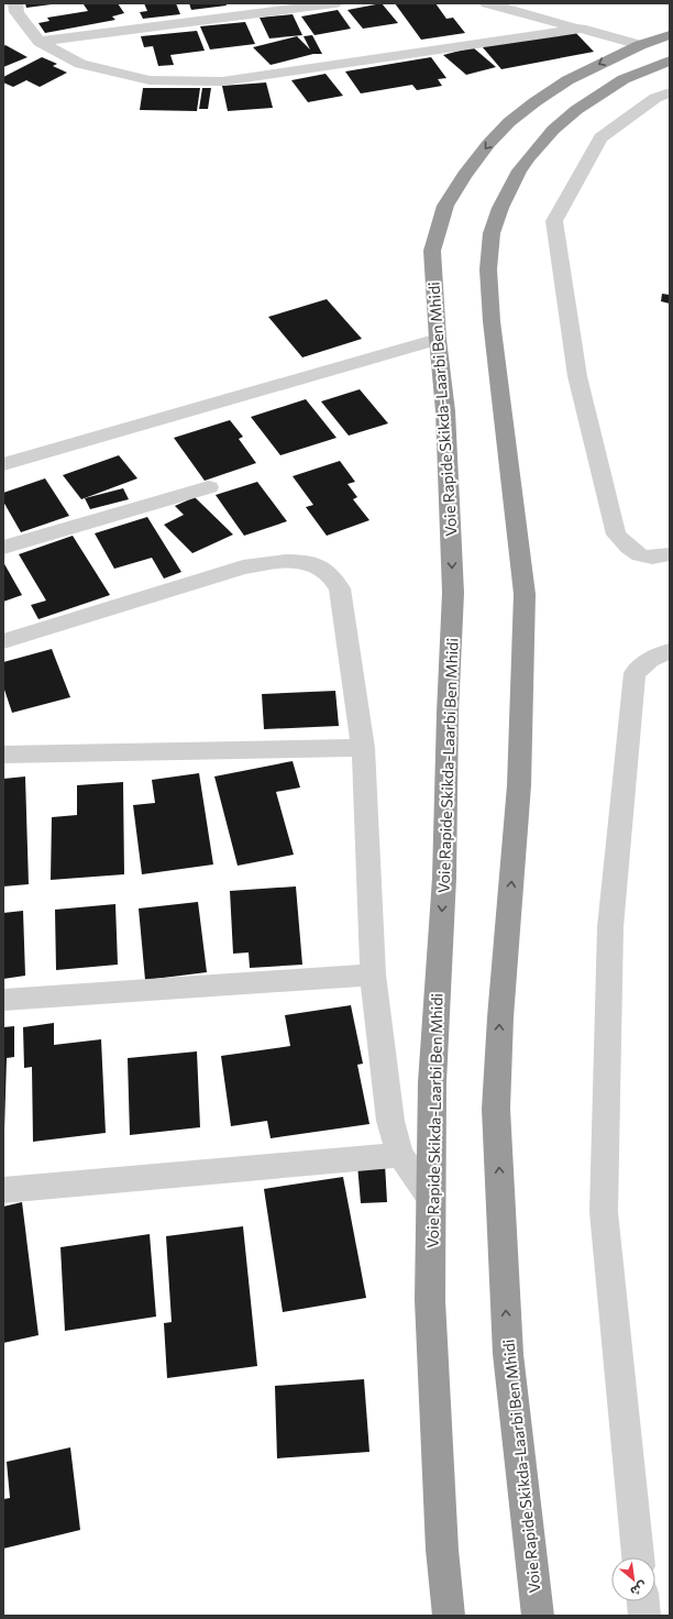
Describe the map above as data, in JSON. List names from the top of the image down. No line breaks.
{"streets":{"highway":["Voie Rapide Skikda-Laarbi Ben Mhidi"]},"north":"bottom right"}
